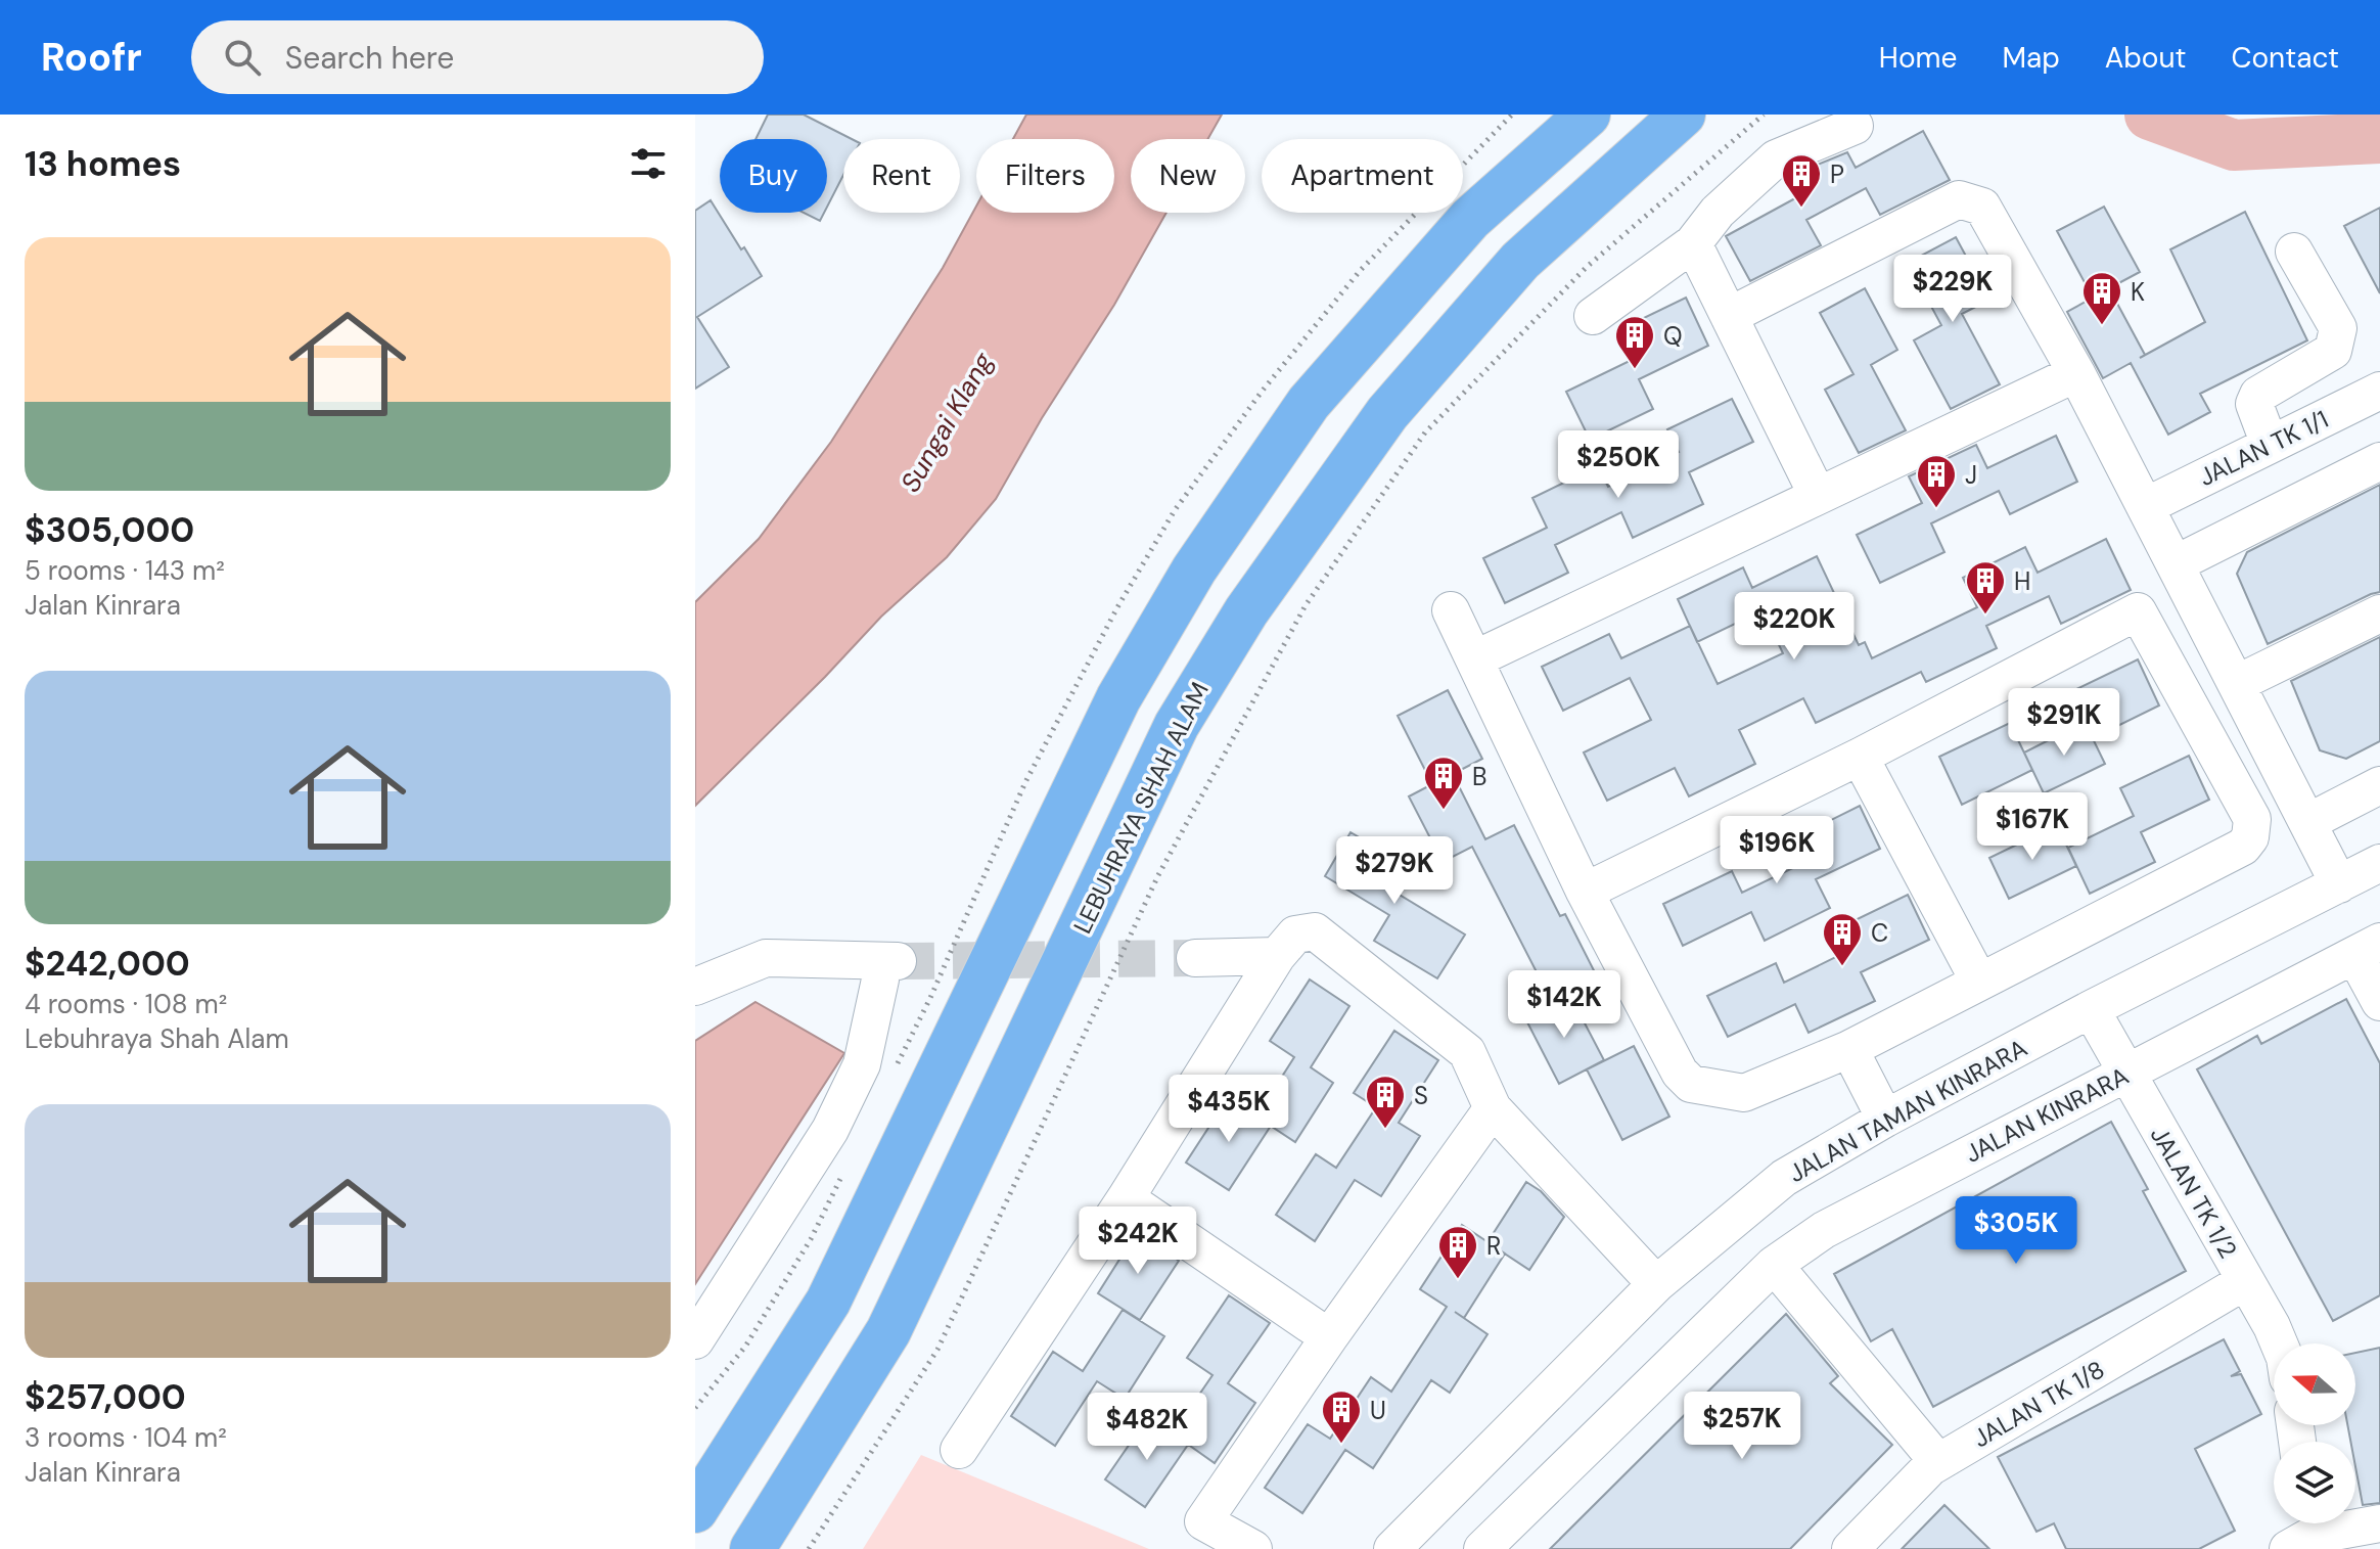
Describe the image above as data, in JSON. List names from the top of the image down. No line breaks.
{"streets":{"highway":["LEBUHRAYA SHAH ALAM"],"street":["JALAN TK 1/1","JALAN TAMAN KINRARA","JALAN KINRARA","JALAN TK 1/2","JALAN TK 1/8"]},"crossings":[["JALAN TAMAN KINRARA","JALAN TK 1/2"],["JALAN KINRARA","JALAN TK 1/2"],["JALAN TK 1/2","JALAN TK 1/8"]],"water":["Sungai Klang"],"places":{"building":["P","K","Q","J","H","B","C","S","R","U"]},"north":"left","page":{"header":"Roofr","search":"Search here","nav":["Home","Map","About","Contact"],"heading":"13 homes","chip":["Buy","Rent","Filters","New","Apartment"],"list":[{"name":"$305,000","note":"5 rooms · 143 m² · Jalan Kinrara"},{"name":"$242,000","note":"4 rooms · 108 m² · Lebuhraya Shah Alam"},{"name":"$257,000","note":"3 rooms · 104 m² · Jalan Kinrara"}],"price":["$229K","$250K","$220K","$291K","$167K","$196K","$279K","$142K","$435K","$305K","$242K","$257K","$482K"]}}
